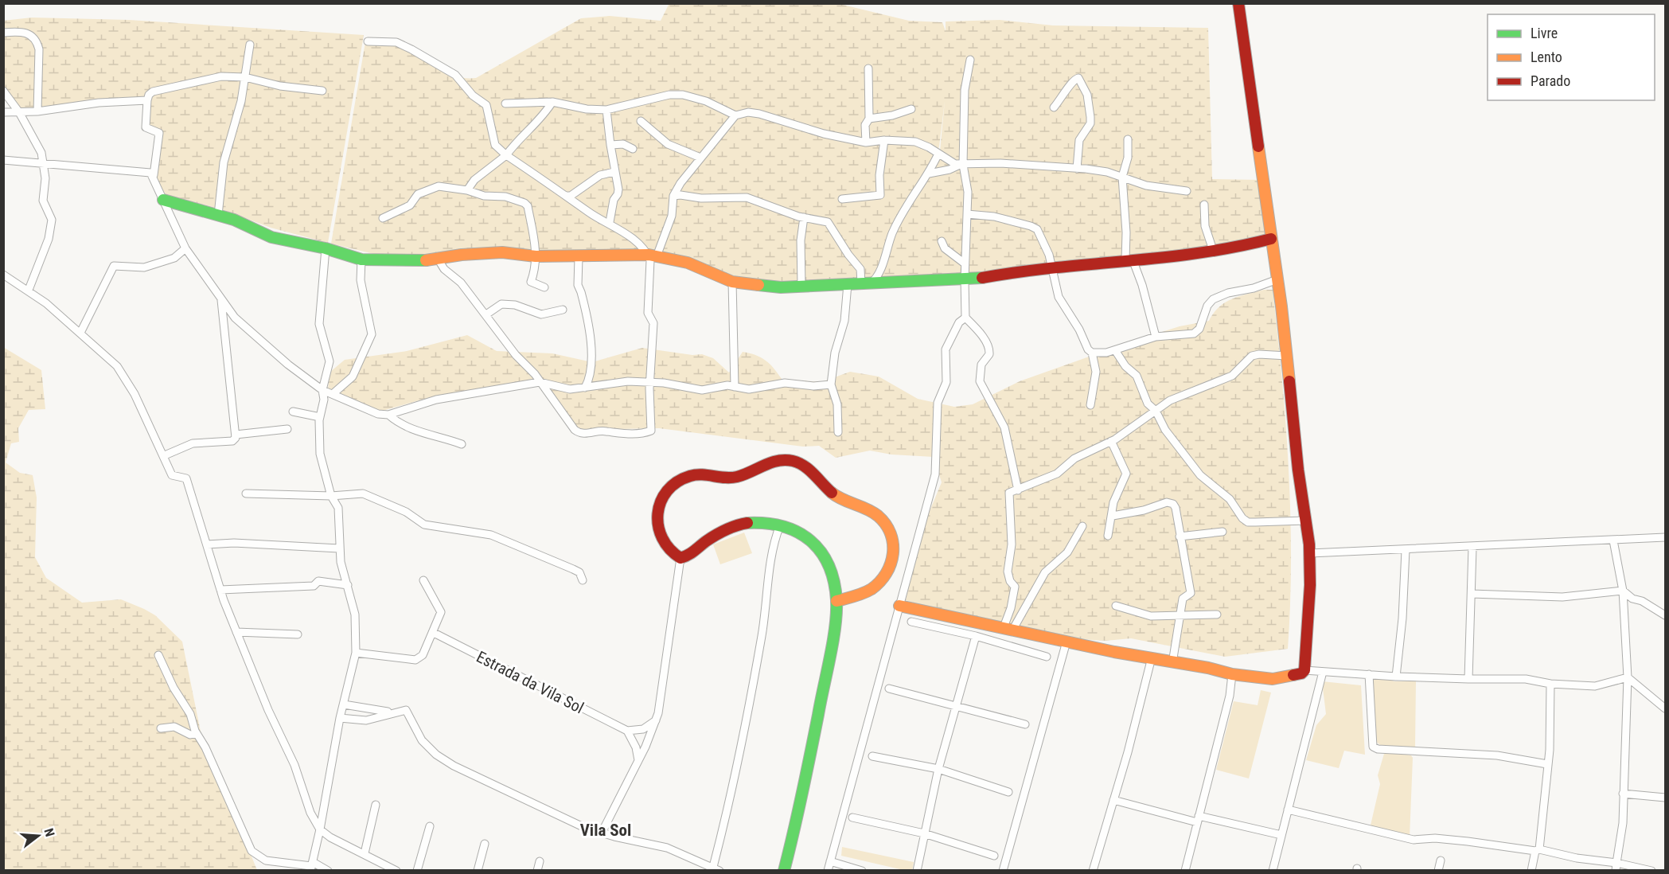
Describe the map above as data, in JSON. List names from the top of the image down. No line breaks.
{"streets":{"street":["Estrada da Vila Sol"]},"districts":["Vila Sol"],"legend":["Livre","Lento","Parado"],"north":"right"}
